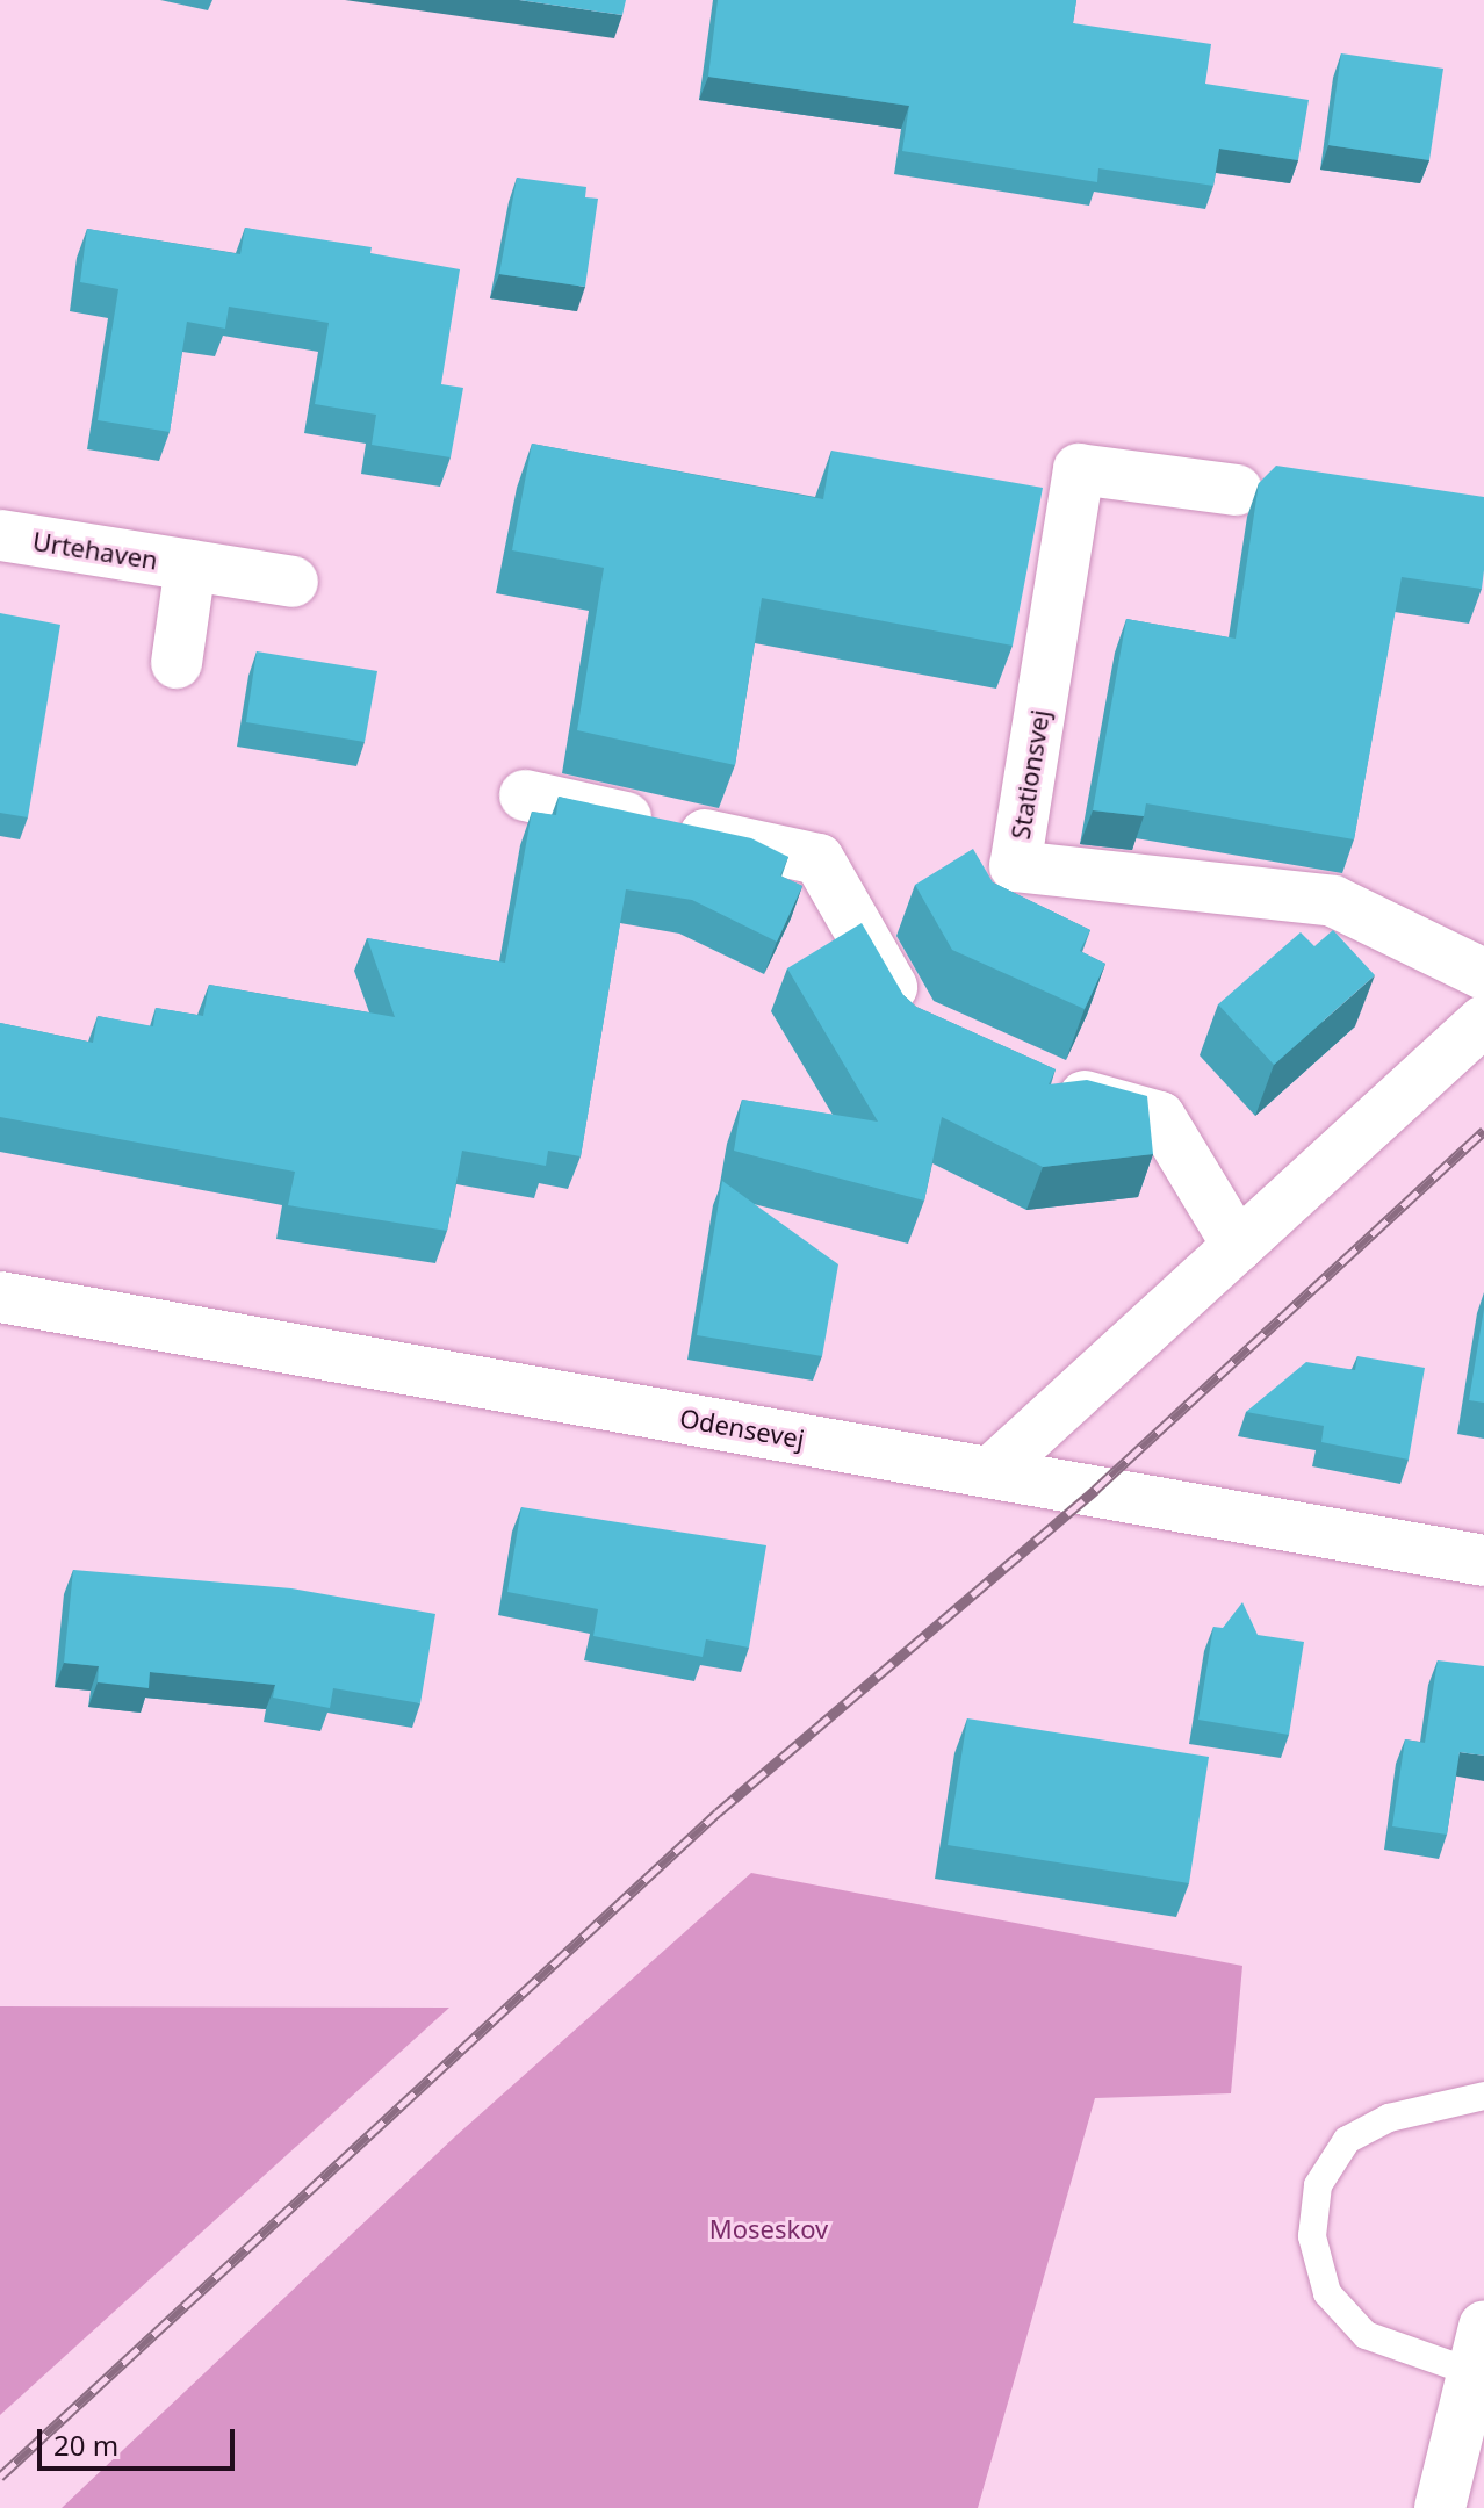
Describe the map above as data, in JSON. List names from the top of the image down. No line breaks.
{"streets":{"street":["Urtehaven","Stationsvej","Odensevej"]},"parks":["Moseskov"],"scale_bar":"20 m"}
